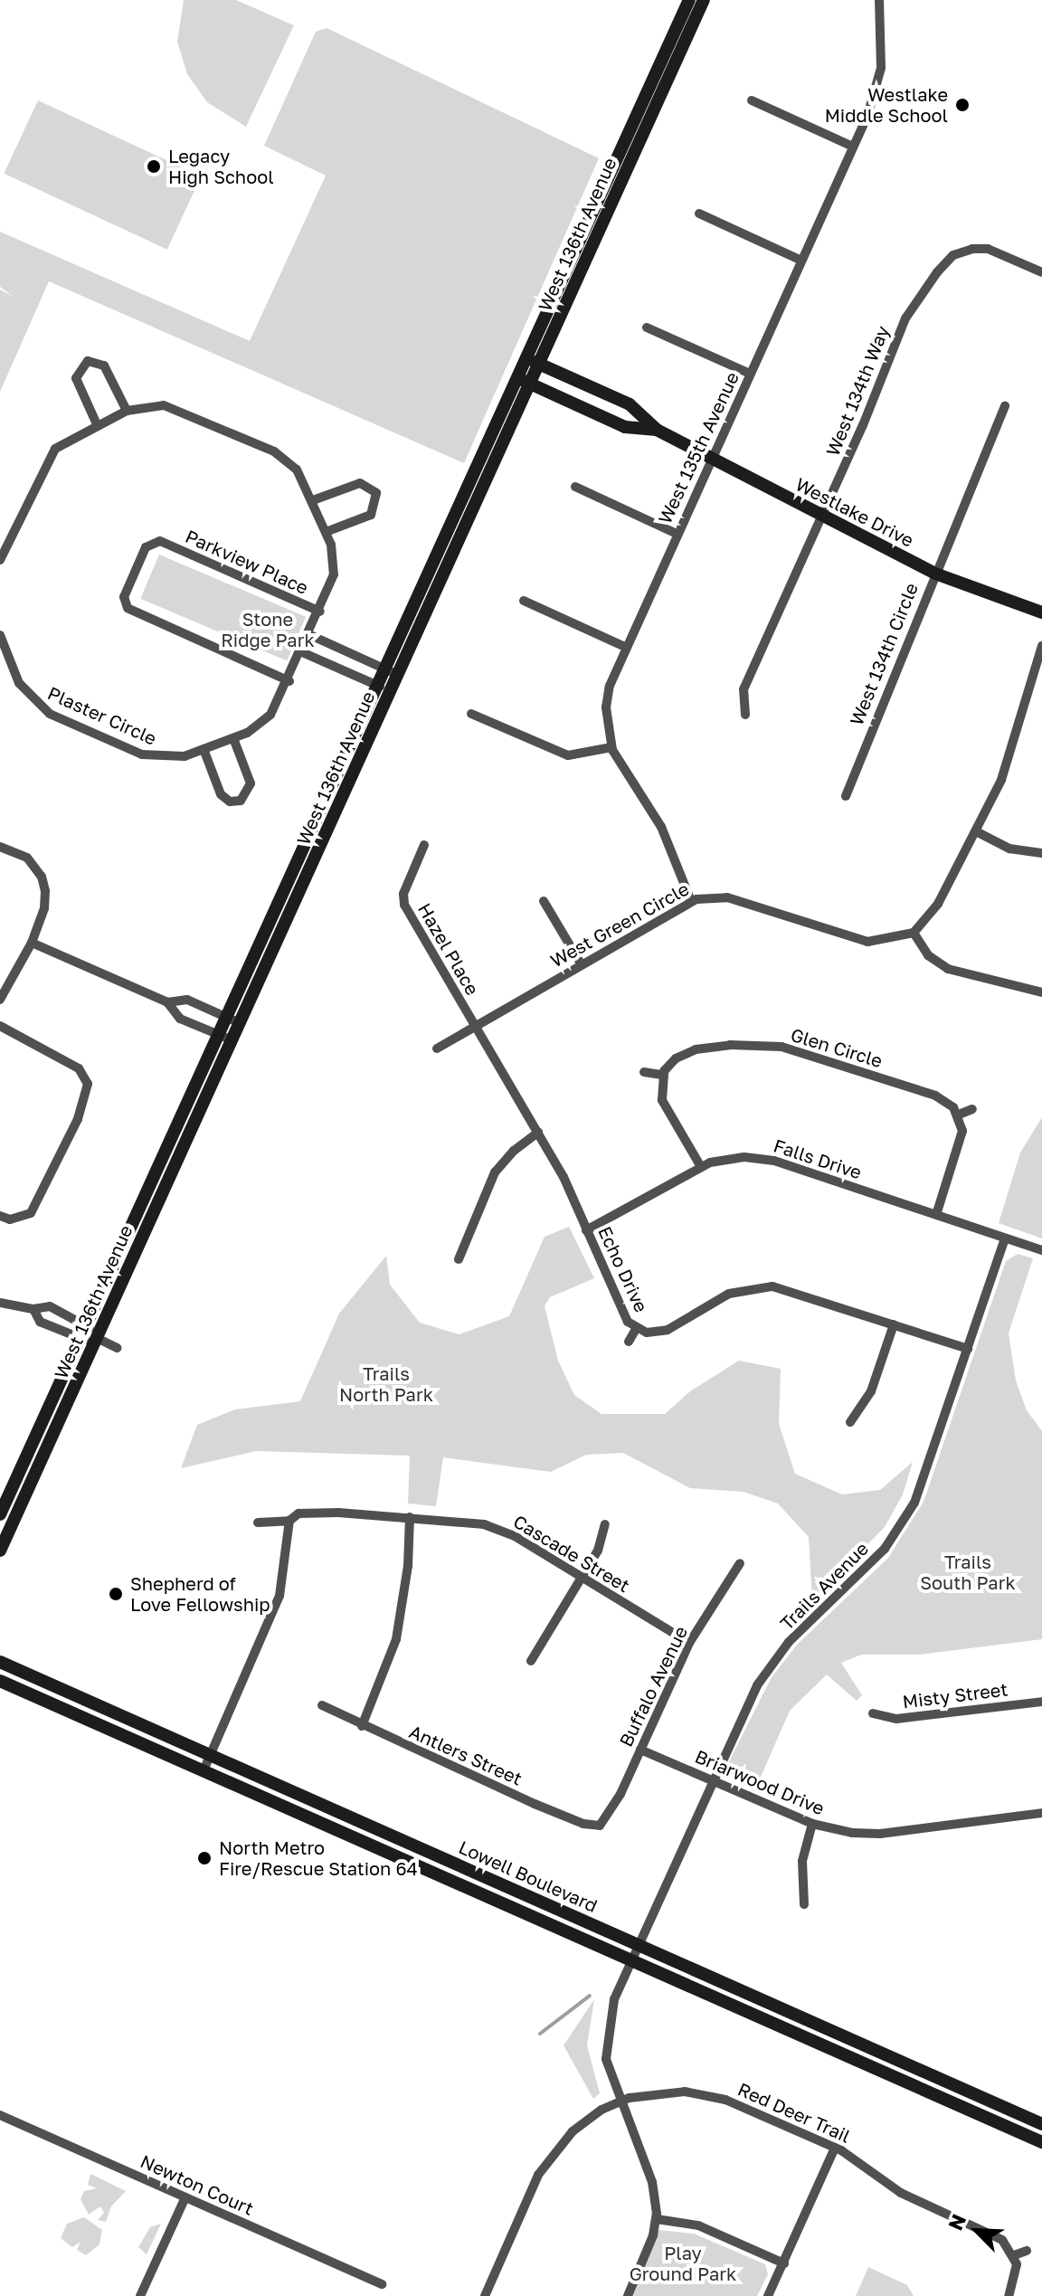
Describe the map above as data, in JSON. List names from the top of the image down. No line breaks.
{"streets":{"main road":["West 136th Avenue","Westlake Drive","Lowell Boulevard"],"street":["West 134th Way","West 135th Avenue","Parkview Place","West 134th Circle","Plaster Circle","West Green Circle","Hazel Place","Glen Circle","Falls Drive","Echo Drive","Cascade Street","Trails Avenue","Buffalo Avenue","Misty Street","Antlers Street","Briarwood Drive","Red Deer Trail","Newton Court"]},"crossings":[["West 136th Avenue","Westlake Drive"],["West 134th Way","Westlake Drive"],["West 135th Avenue","Westlake Drive"],["West 135th Avenue","West Green Circle"],["Westlake Drive","West 134th Circle"],["Parkview Place","Plaster Circle"],["West Green Circle","Hazel Place"],["West Green Circle","Echo Drive"],["Hazel Place","Echo Drive"],["Falls Drive","Echo Drive"],["Falls Drive","Trails Avenue"],["Echo Drive","Trails Avenue"],["Cascade Street","Buffalo Avenue"],["Trails Avenue","Briarwood Drive"],["Trails Avenue","Lowell Boulevard"],["Trails Avenue","Red Deer Trail"],["Buffalo Avenue","Antlers Street"],["Buffalo Avenue","Briarwood Drive"]],"parks":["Stone Ridge Park","Trails North Park","Trails South Park","Play Ground Park"],"places":["Westlake Middle School","Legacy High School","Shepherd of Love Fellowship","North Metro Fire/Rescue Station 64"],"north":"top left"}
